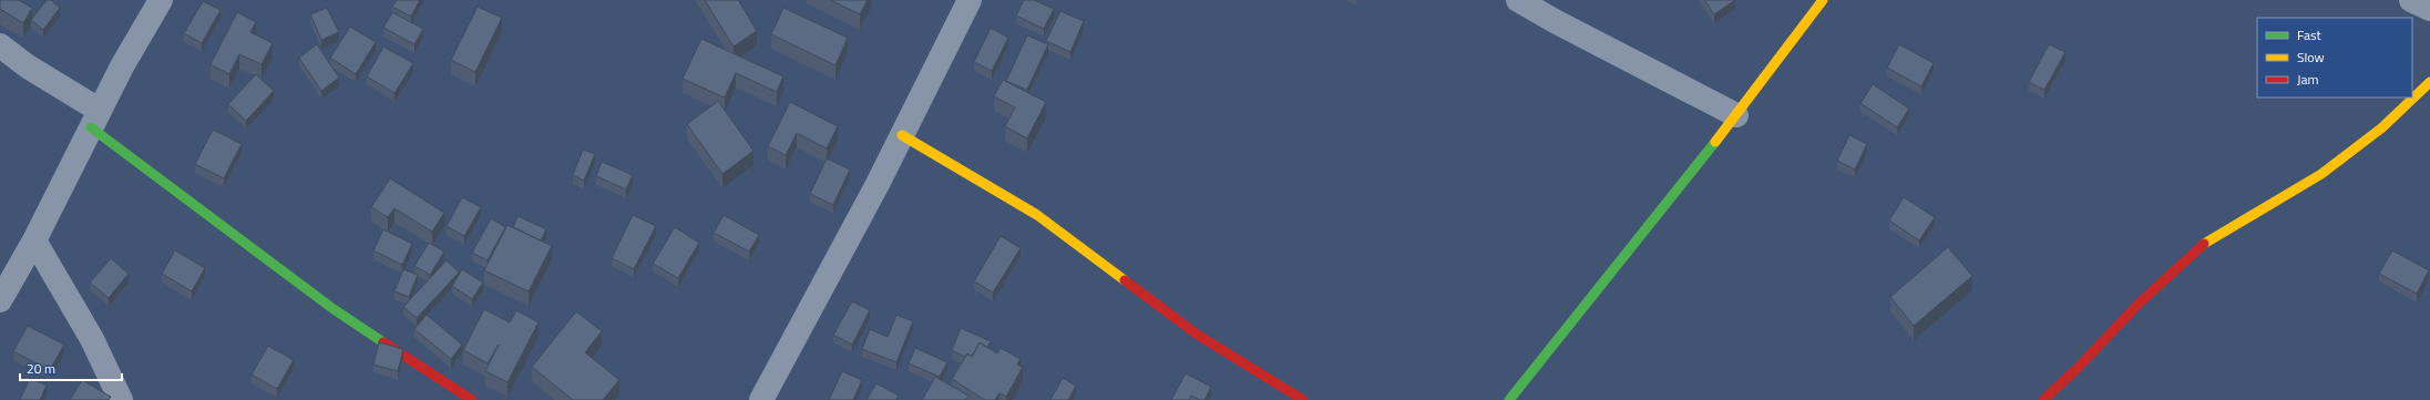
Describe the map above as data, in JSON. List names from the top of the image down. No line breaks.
{"legend":["Fast","Slow","Jam"],"scale_bar":"20 m"}
